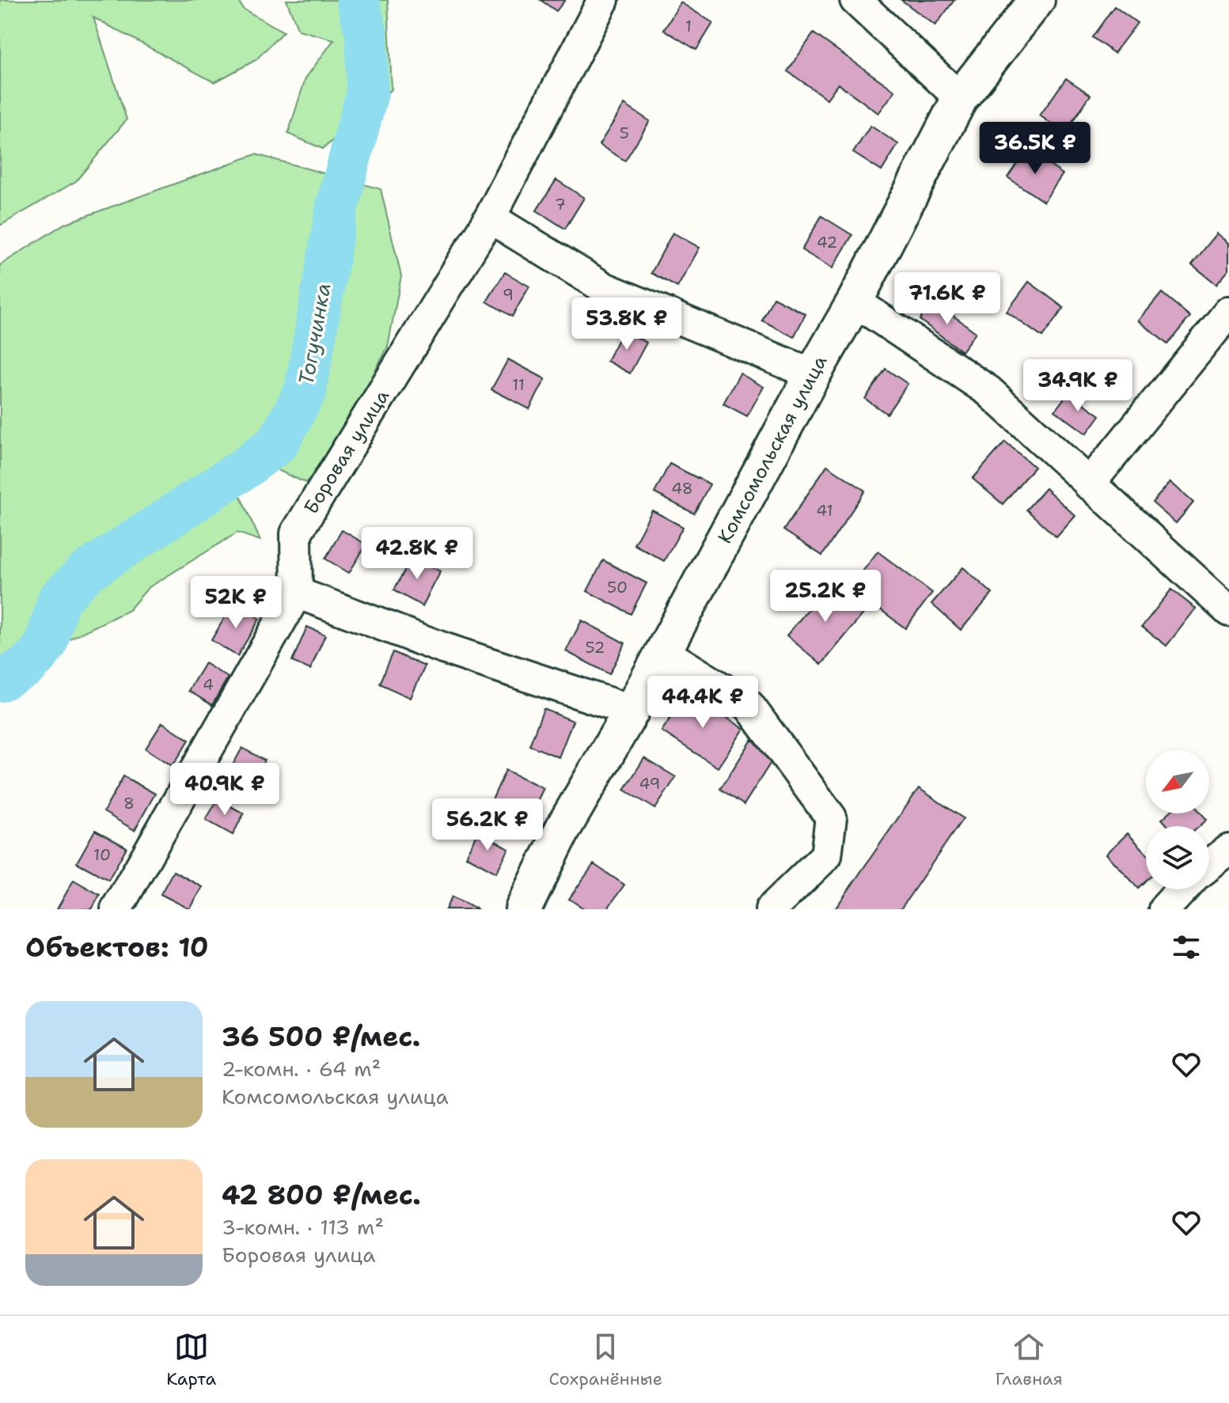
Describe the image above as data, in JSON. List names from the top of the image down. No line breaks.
{"streets":{"main road":["Комсомольская улица"],"street":["Боровая улица"]},"water":["Тогучинка"],"house_numbers":["1","5","7","42","9","11","48","41","50","52","4","49","8","10"],"north":"bottom left","page":{"price":["36.5K ₽","71.6K ₽","53.8K ₽","34.9K ₽","42.8K ₽","25.2K ₽","52K ₽","44.4K ₽","40.9K ₽","56.2K ₽"],"heading":"Объектов: 10","list":[{"name":"36 500 ₽/мес.","note":"2-комн. · 64 m² · Комсомольская улица"},{"name":"42 800 ₽/мес.","note":"3-комн. · 113 m² · Боровая улица"}],"tabs":["Карта","Сохранённые","Главная"]}}
